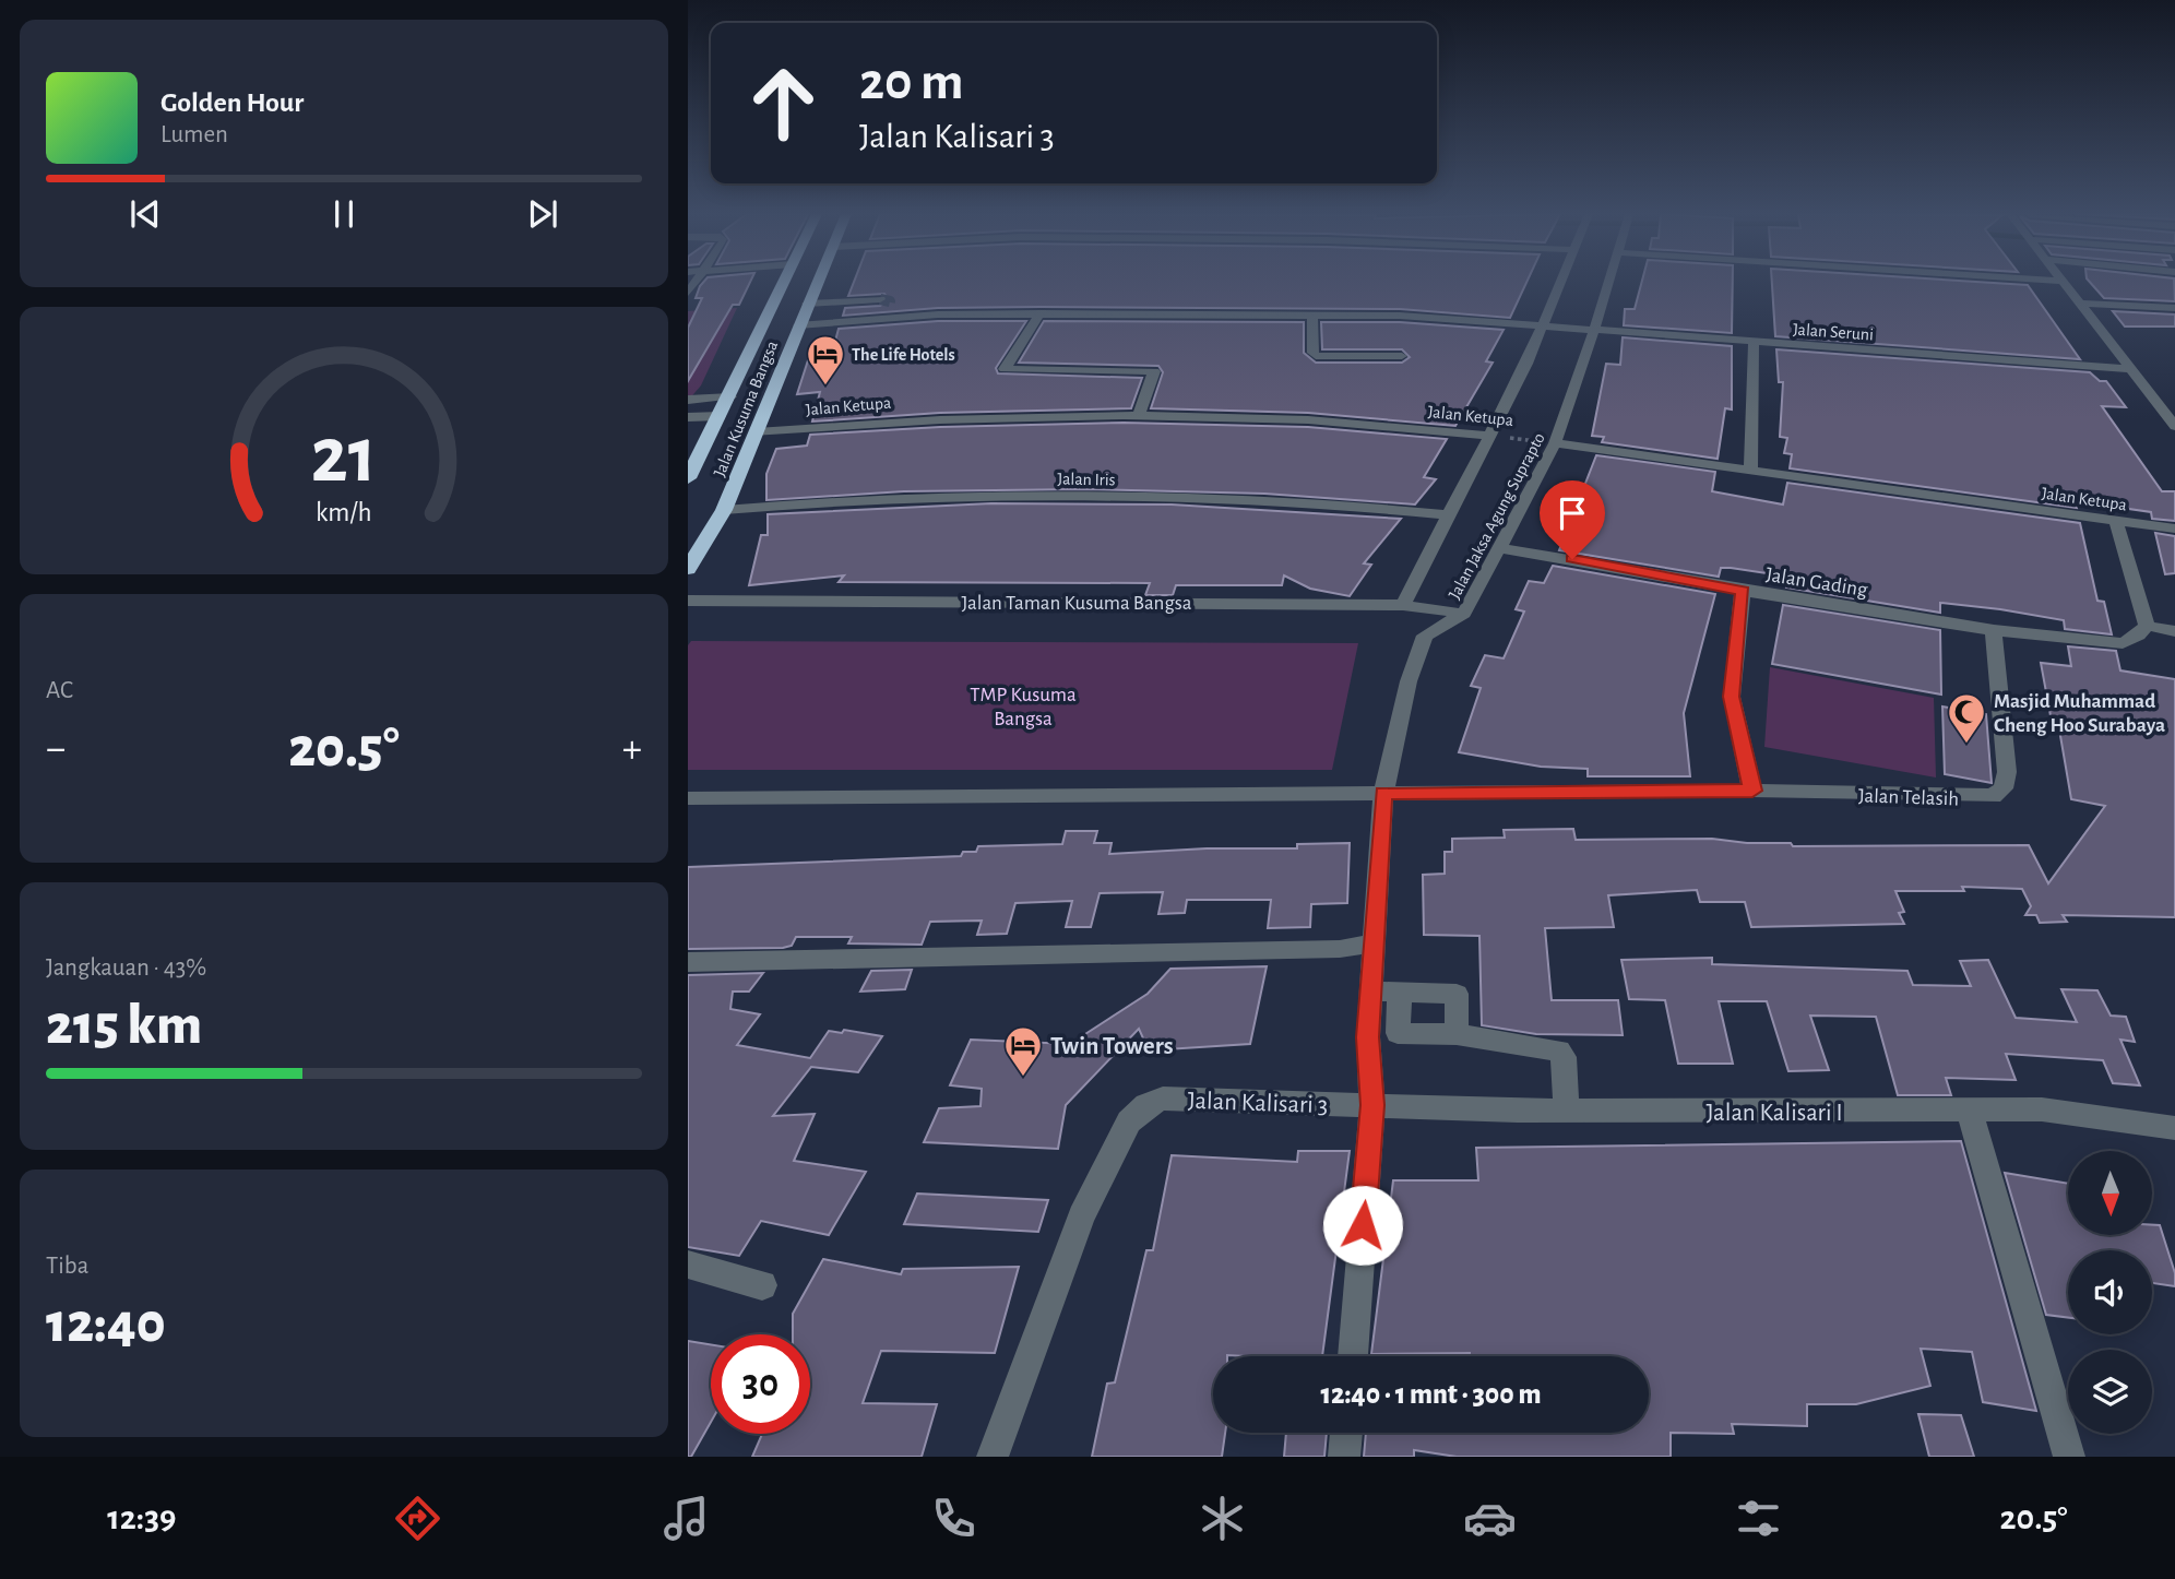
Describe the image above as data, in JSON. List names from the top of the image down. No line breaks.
{"streets":{"highway":["Jalan Kusuma Bangsa"],"street":["Jalan Seruni","Jalan Ketupa","Jalan Iris","Jalan Jaksa Agung Suprapto","Jalan Gading","Jalan Taman Kusuma Bangsa","Jalan Telasih","Jalan Kalisari 3","Jalan Kalisari I"]},"crossings":[["Jalan Seruni","Jalan Kusuma Bangsa"],["Jalan Seruni","Jalan Jaksa Agung Suprapto"],["Jalan Ketupa","Jalan Kusuma Bangsa"],["Jalan Ketupa","Jalan Jaksa Agung Suprapto"],["Jalan Kusuma Bangsa","Jalan Iris"],["Jalan Iris","Jalan Jaksa Agung Suprapto"],["Jalan Jaksa Agung Suprapto","Jalan Gading"],["Jalan Jaksa Agung Suprapto","Jalan Taman Kusuma Bangsa"],["Jalan Gading","Jalan Telasih"],["Jalan Kalisari 3","Jalan Kalisari I"]],"parks":["TMP Kusuma Bangsa"],"places":{"hotel":["The Life Hotels","Twin Towers"],"mosque":["Masjid Muhammad Cheng Hoo Surabaya"]},"north":"bottom","page":{"turn":["20 m","Jalan Kalisari 3"],"song":["Golden Hour","Lumen"],"tile":["AC",["Jangkauan · 43%","215 km"],["Tiba","12:40"]],"heat":["−","20.5°","+"],"limit":"30","trip":"12:40 · 1 mnt · 300 m","tabs":["12:39","20.5°"],"gauge":["21","km/h"]}}
